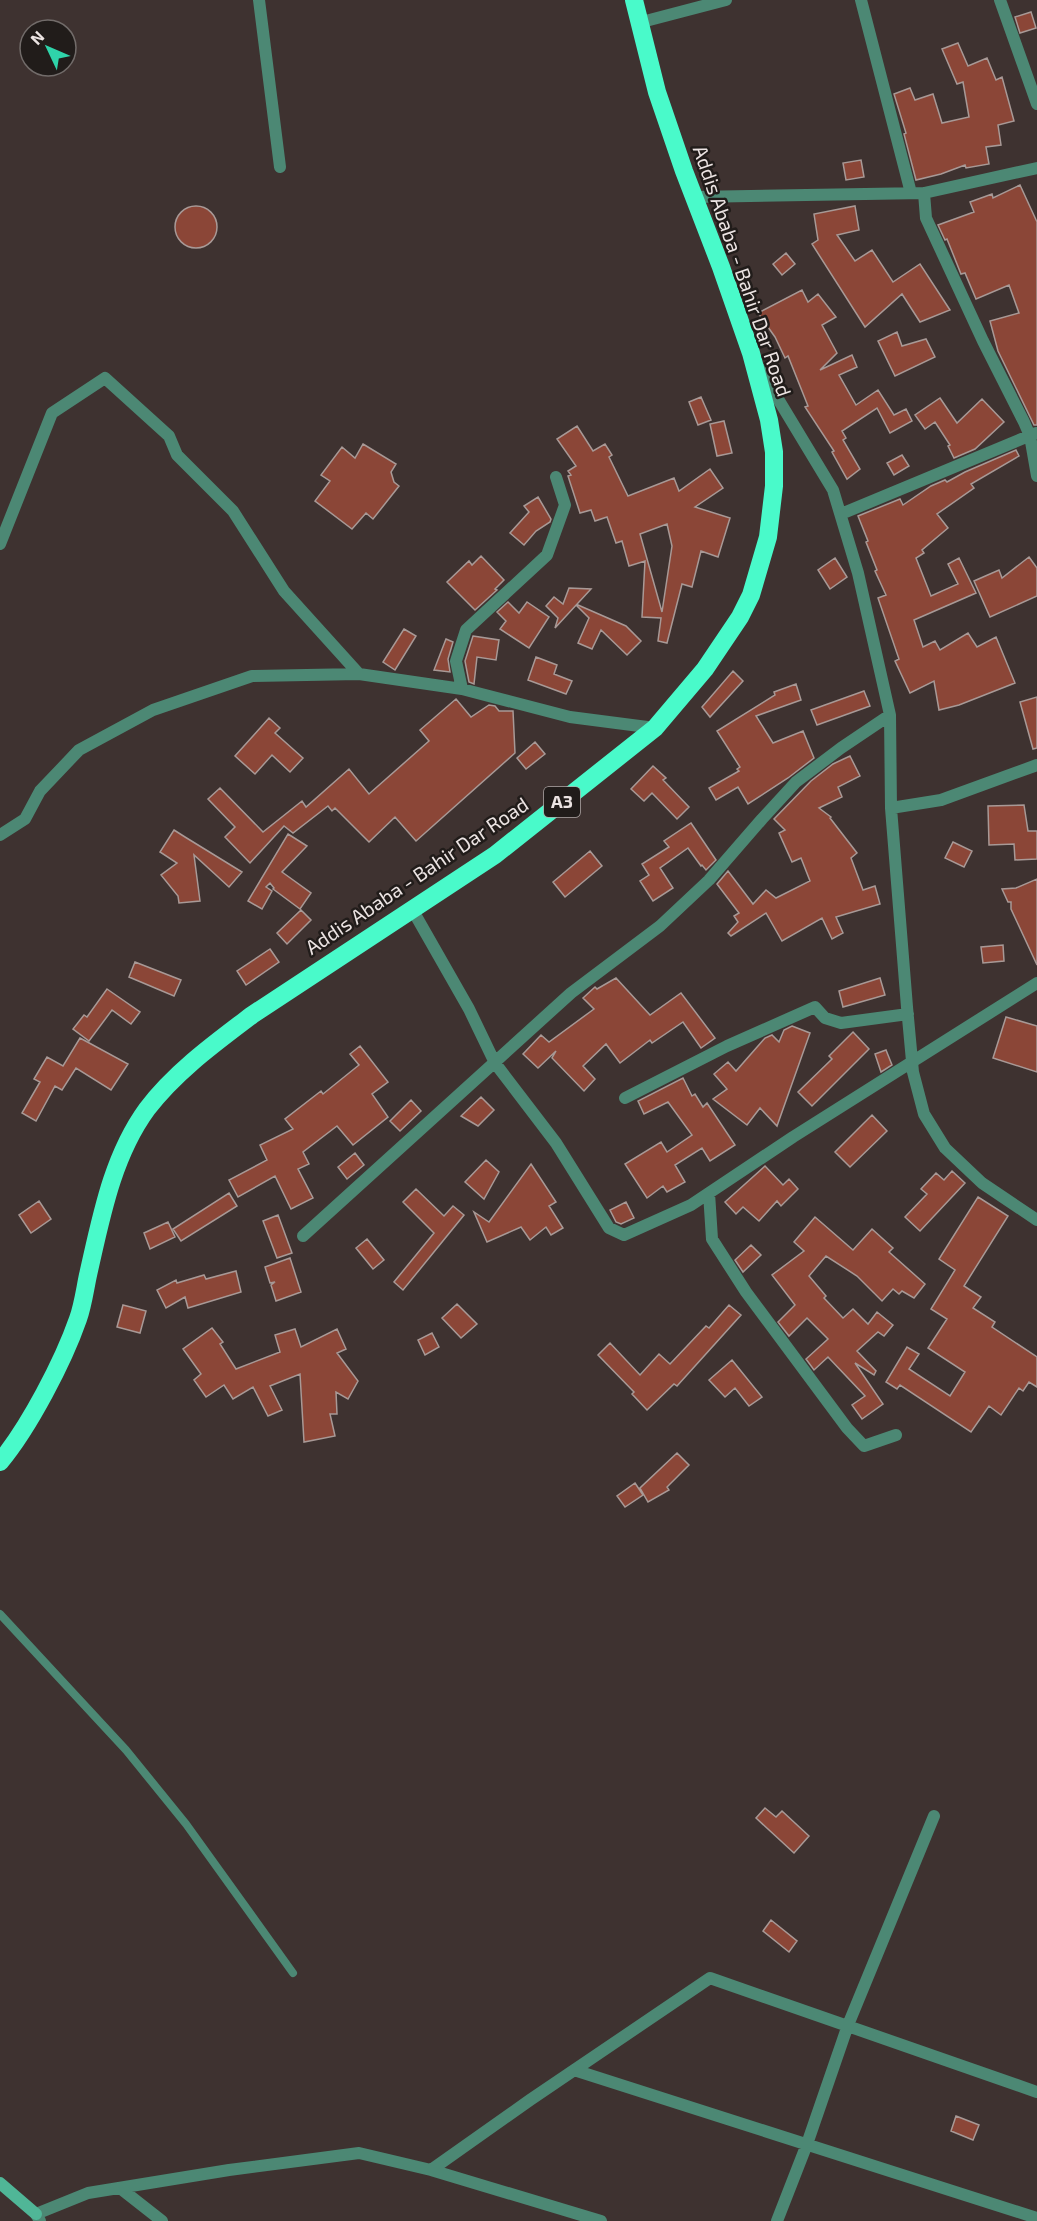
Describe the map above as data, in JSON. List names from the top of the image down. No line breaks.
{"streets":{"highway":["Addis Ababa - Bahir Dar Road","A3"]},"north":"top left"}
